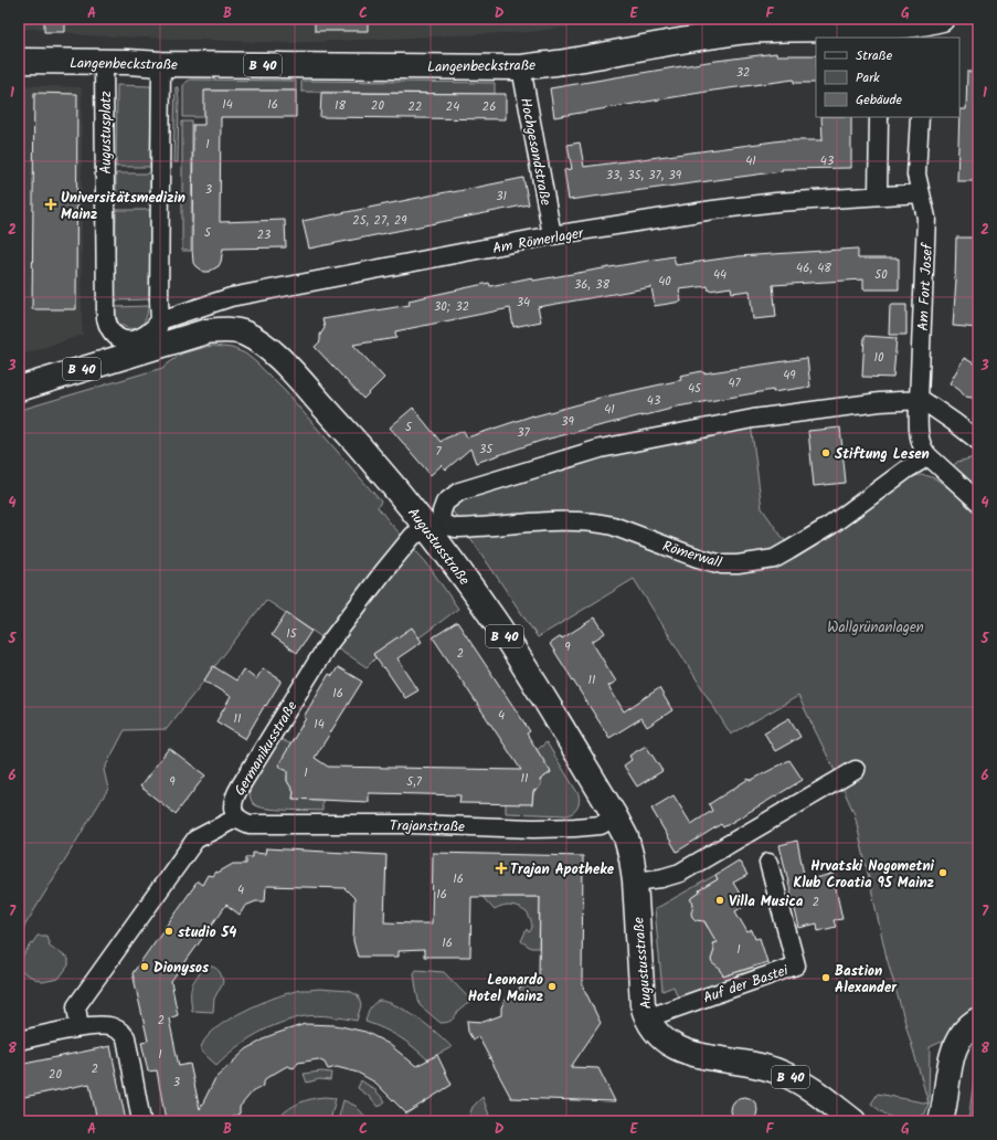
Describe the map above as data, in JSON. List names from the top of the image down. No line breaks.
{"streets":{"main road":["Langenbeckstraße","B 40","Augustusstraße"],"street":["Augustusplatz","Hochgesandstraße","Am Römerlager","Am Fort Josef","Römerwall","Germanikusstraße","Trajanstraße","Auf der Bastei"]},"crossings":[["Langenbeckstraße","Augustusplatz"],["Langenbeckstraße","Hochgesandstraße"],["B 40","Augustusplatz"],["B 40","Augustusstraße"],["Augustusplatz","Augustusstraße"],["Hochgesandstraße","Am Römerlager"],["Am Römerlager","Am Fort Josef"],["Am Fort Josef","Römerwall"],["Augustusstraße","Römerwall"],["Augustusstraße","Germanikusstraße"],["Augustusstraße","Trajanstraße"],["Augustusstraße","Auf der Bastei"],["Römerwall","Germanikusstraße"],["Germanikusstraße","Trajanstraße"]],"parks":["Wallgrünanlagen"],"places":{"health":["Universitätsmedizin Mainz","Trajan Apotheke"],"other":["Stiftung Lesen","Hrvatski Nogometni Klub Croatia 95 Mainz","Villa Musica","studio 54","Dionysos","Bastion Alexander","Leonardo Hotel Mainz"]},"house_numbers":["32","14","16","18","20","22","24","26","1","41","43","33, 35, 37, 39","3","31","25, 27, 29","5","23","46, 48","44","50","40","36, 38","34","30; 32","10","49","47","45","43","41","39","5","37","35","7","15","9","2","11","16","4","11","14","1","11","9","5,7","16","4","16","2","16","1","2","1","2","20","3"],"legend":["Straße","Park","Gebäude"],"grid":{"columns":["A","B","C","D","E","F","G"],"rows":["1","2","3","4","5","6","7","8"]}}
